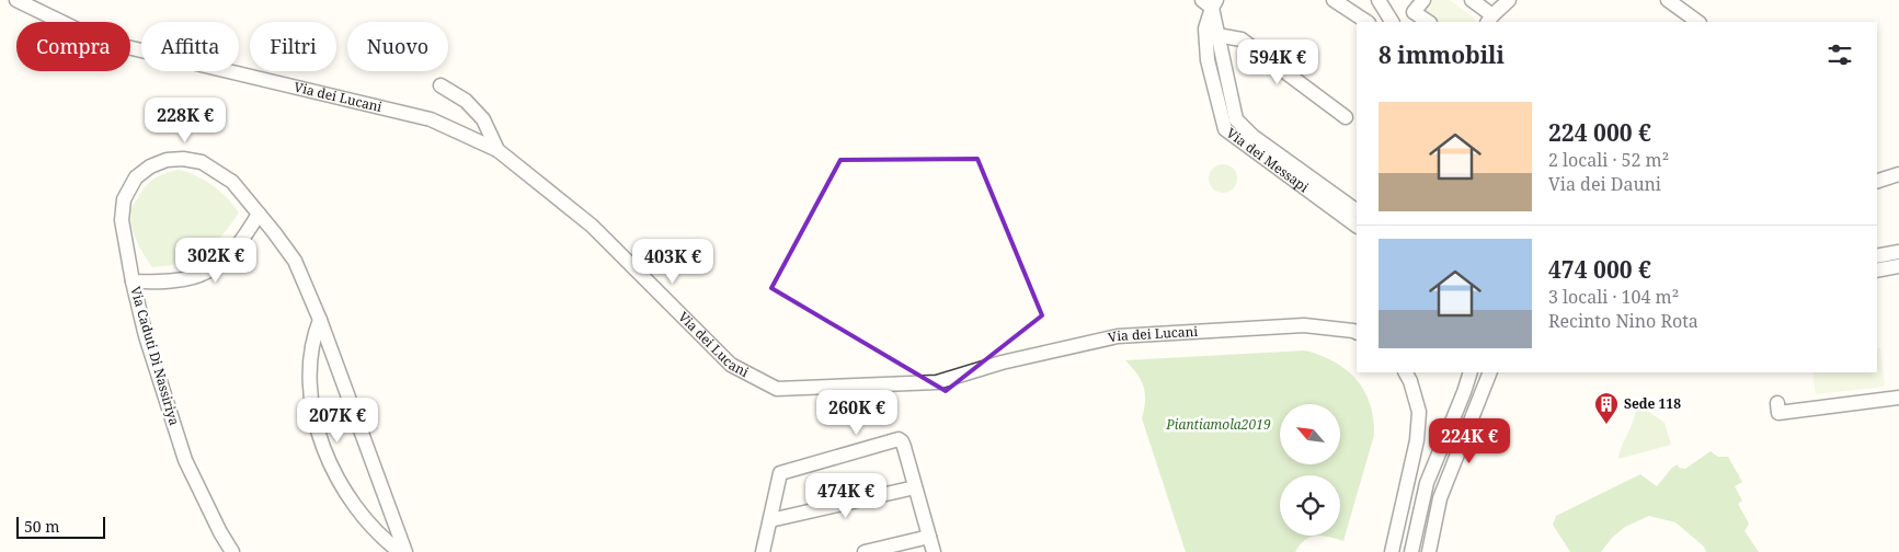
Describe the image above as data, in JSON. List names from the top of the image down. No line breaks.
{"streets":{"street":["Via dei Lucani","Via dei Messapi","Via Caduti Di Nassiriya"]},"parks":["Piantiamola2019"],"places":{"building":["Sede 118"]},"scale_bar":"50 m","north":"top left","page":{"chip":["Compra","Affitta","Filtri","Nuovo"],"heading":"8 immobili","price":["594K €","228K €","302K €","403K €","260K €","207K €","224K €","474K €"],"list":[{"name":"224 000 €","note":"2 locali · 52 m² · Via dei Dauni"},{"name":"474 000 €","note":"3 locali · 104 m² · Recinto Nino Rota"}],"scale":"50 m"}}
